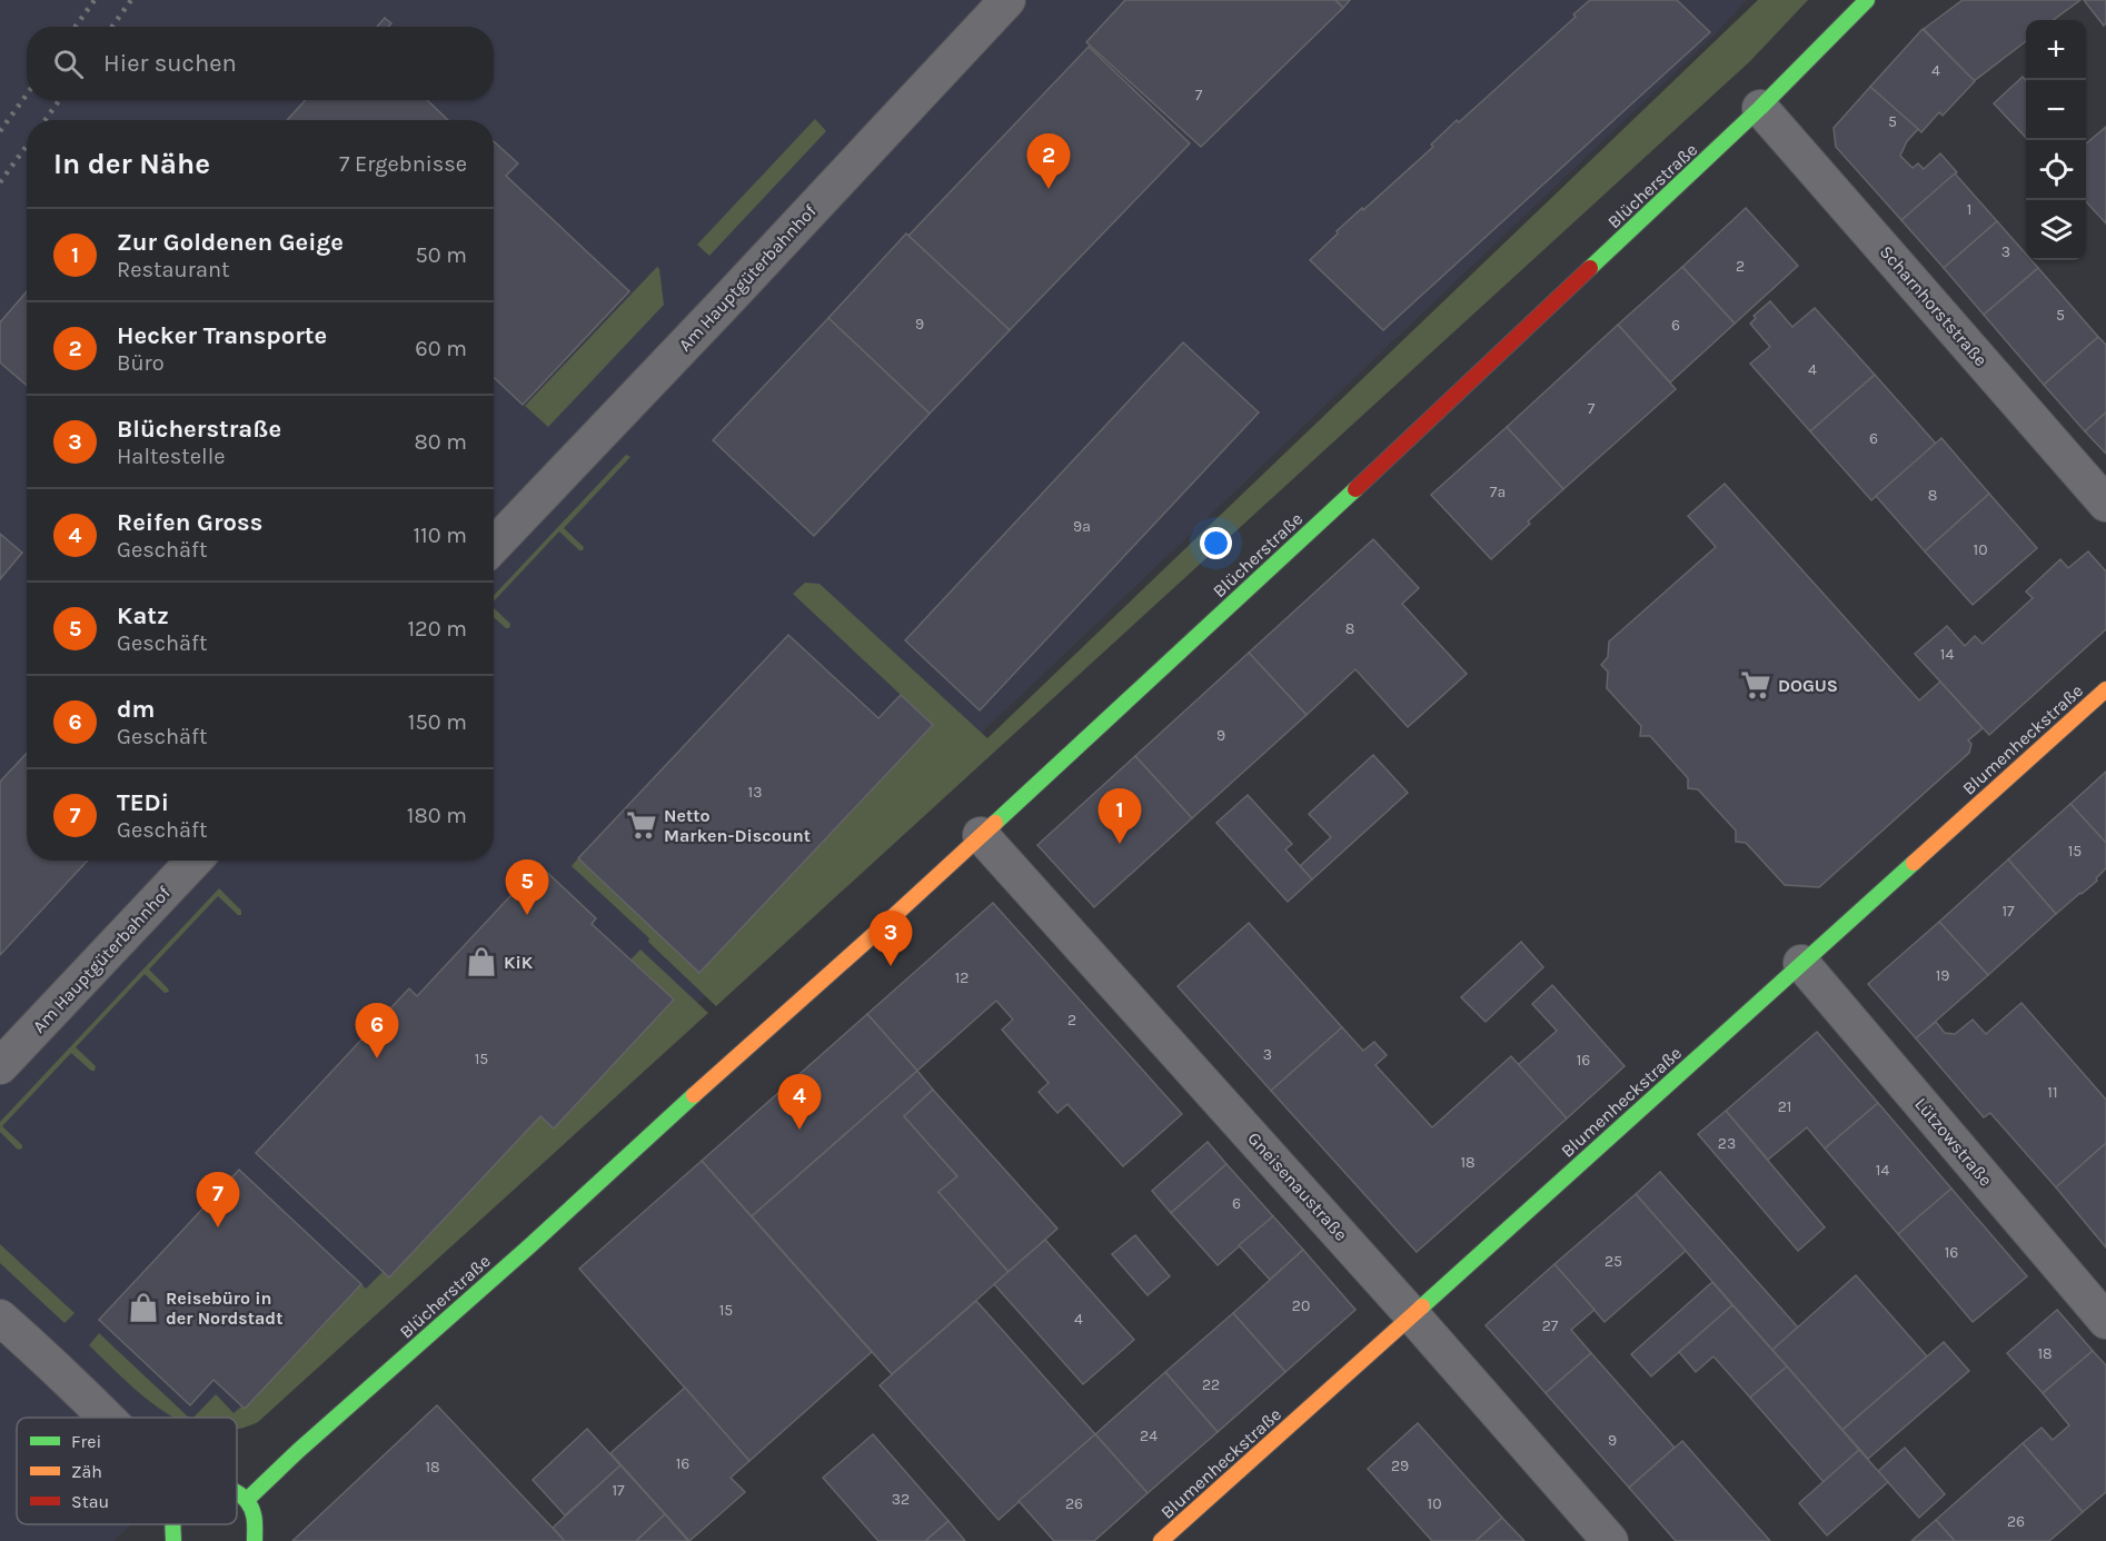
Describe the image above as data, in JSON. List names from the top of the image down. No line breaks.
{"streets":{"main road":["Blücherstraße","Blumenheckstraße"],"street":["Am Hauptgüterbahnhof","Scharnhorststraße","Lützowstraße","Gneisenaustraße"]},"crossings":[["Blücherstraße","Scharnhorststraße"],["Blücherstraße","Gneisenaustraße"],["Blumenheckstraße","Lützowstraße"],["Blumenheckstraße","Gneisenaustraße"]],"places":{"supermarket":["DOGUS","Netto Marken-Discount"],"shop":["KiK","Reisebüro in der Nordstadt"]},"house_numbers":["4","7","5","1","3","2","5","9","6","4","7","6","7a","8","9a","10","8","14","9","13","15","17","19","12","2","3","15","16","11","21","23","18","14","6","16","25","20","15","4","27","18","22","24","9","16","29","18","17","32","26","10","26"],"legend":["Frei","Zäh","Stau"],"page":{"map_buttons":["+","−"],"search":"Hier suchen","heading":["In der Nähe","7 Ergebnisse"],"pins":["2","1","5","3","6","4","7"],"list":[{"mark":"1","name":"Zur Goldenen Geige","note":"Restaurant","value":"50 m"},{"mark":"2","name":"Hecker Transporte","note":"Büro","value":"60 m"},{"mark":"3","name":"Blücherstraße","note":"Haltestelle","value":"80 m"},{"mark":"4","name":"Reifen Gross","note":"Geschäft","value":"110 m"},{"mark":"5","name":"Katz","note":"Geschäft","value":"120 m"},{"mark":"6","name":"dm","note":"Geschäft","value":"150 m"},{"mark":"7","name":"TEDi","note":"Geschäft","value":"180 m"}]}}
